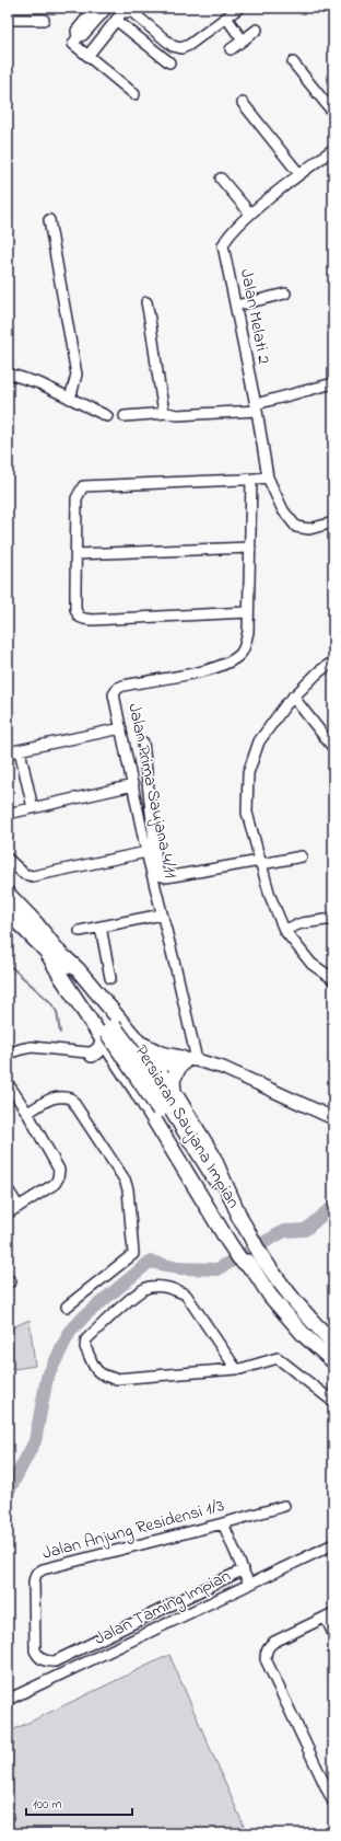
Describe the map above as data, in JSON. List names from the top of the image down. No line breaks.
{"streets":{"highway":["Persiaran Saujana Impian"],"street":["Jalan Melati 2","Jalan Prima Saujana 4/11","Jalan Anjung Residensi 1/3","Jalan Taming Impian"]},"scale_bar":"100 m"}
